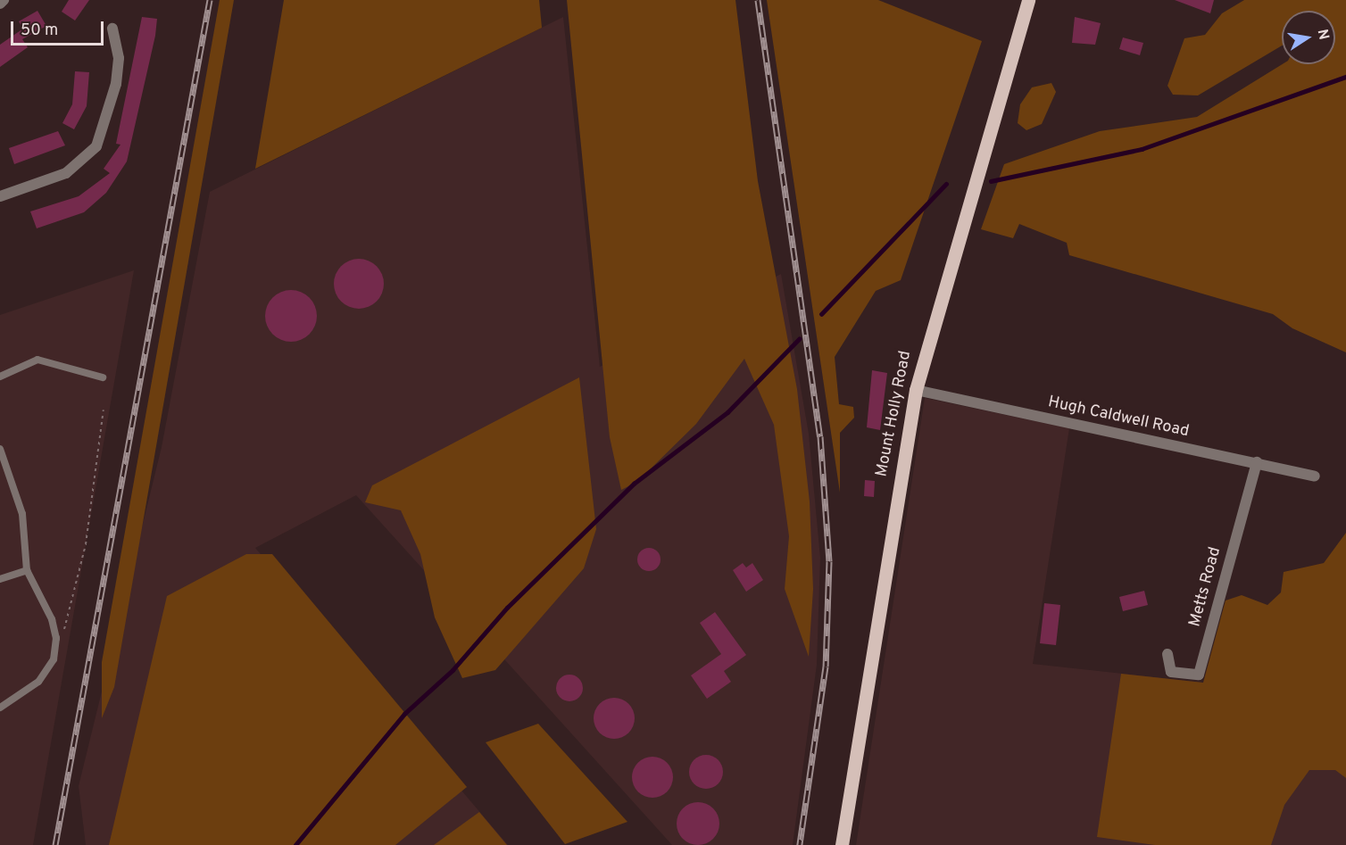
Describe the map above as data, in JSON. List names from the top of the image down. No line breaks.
{"streets":{"main road":["Mount Holly Road"],"street":["Hugh Caldwell Road","Metts Road"]},"crossings":[["Mount Holly Road","Hugh Caldwell Road"],["Hugh Caldwell Road","Metts Road"]],"scale_bar":"50 m","north":"right"}
